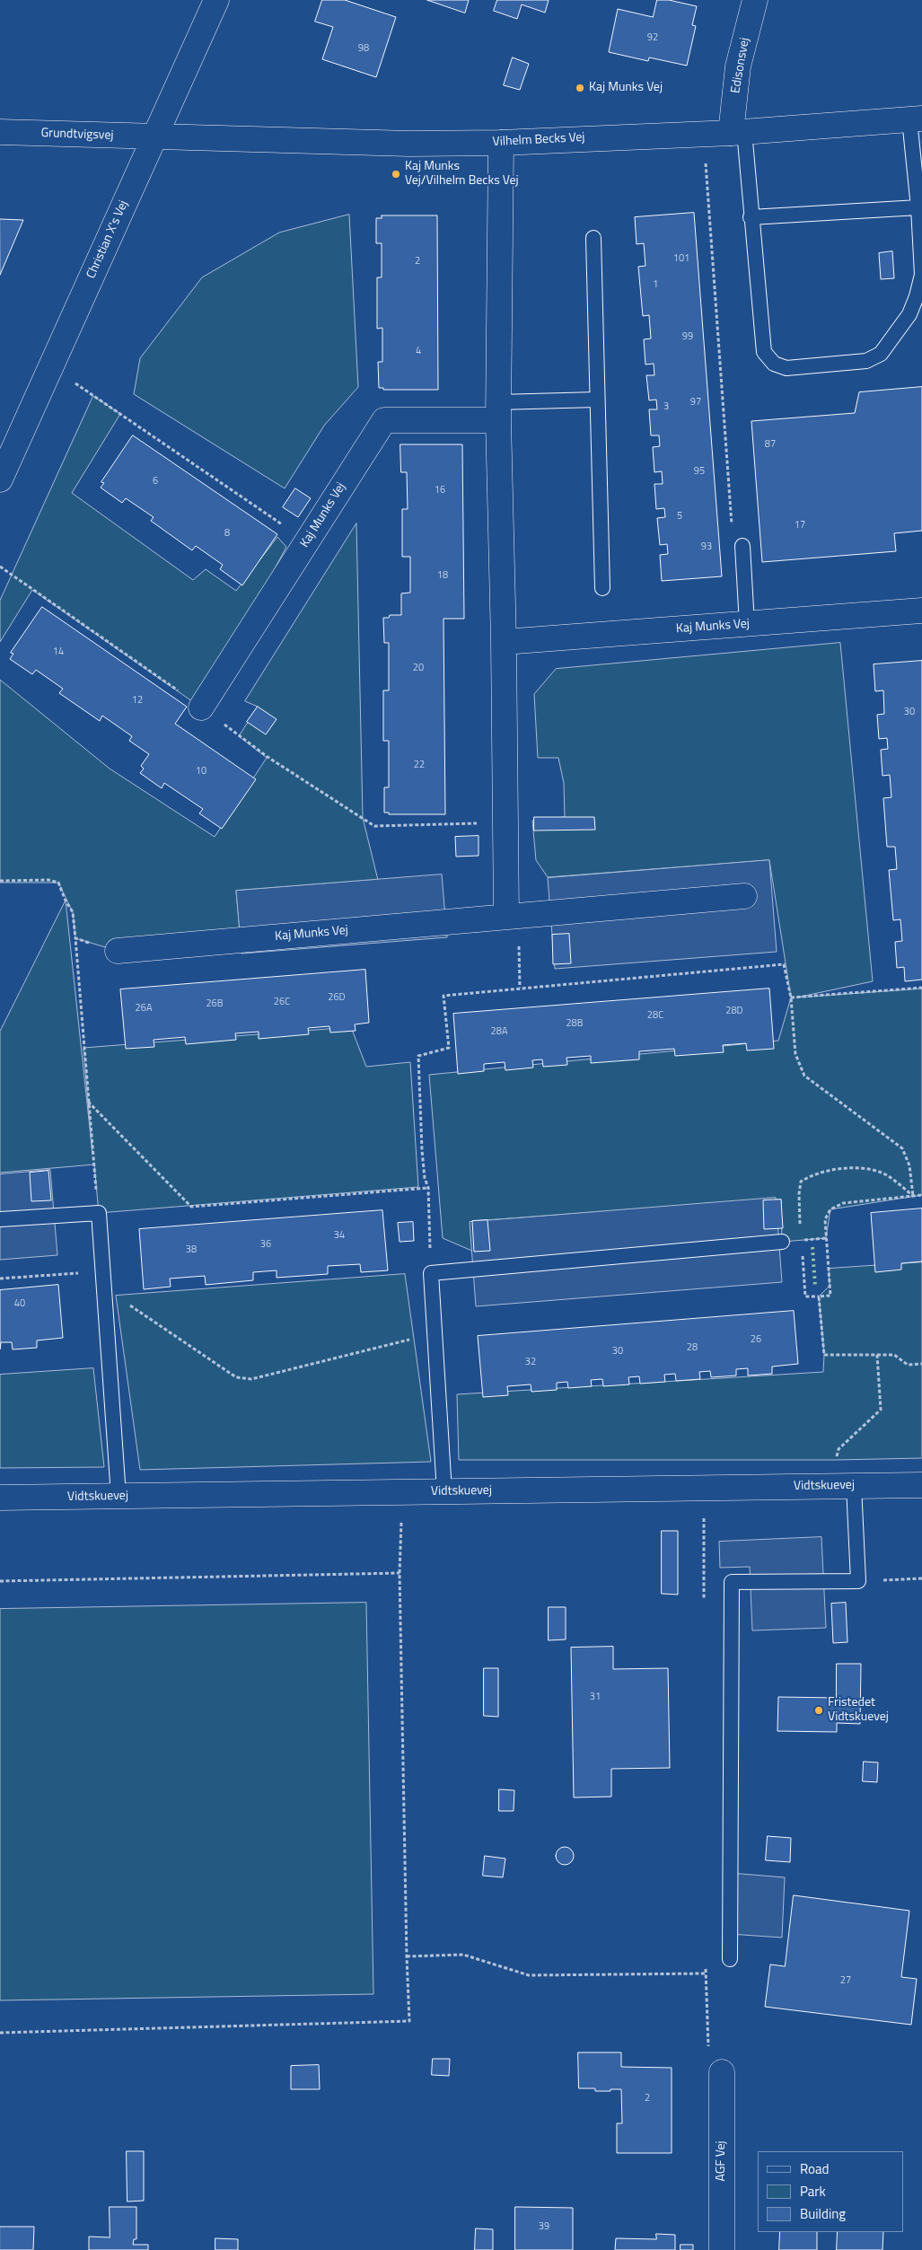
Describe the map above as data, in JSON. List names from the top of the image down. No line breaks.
{"streets":{"street":["Edisonsvej","Grundtvigsvej","Vilhelm Becks Vej","Christian X's Vej","Kaj Munks Vej","Vidtskuevej","AGF Vej"]},"crossings":[["Edisonsvej","Vilhelm Becks Vej"],["Grundtvigsvej","Vilhelm Becks Vej"],["Grundtvigsvej","Christian X's Vej"],["Vilhelm Becks Vej","Christian X's Vej"]],"places":["Kaj Munks Vej","Kaj Munks Vej/Vilhelm Becks Vej","Fristedet Vidtskuevej"],"house_numbers":["92","98","101","2","1","99","4","97","3","87","95","6","16","5","17","8","93","18","14","20","12","30","22","10","26D","26C","26B","26A","28D","28C","28B","28A","34","36","38","40","26","28","30","32","31","27","2","39"],"legend":["Road","Park","Building"]}
